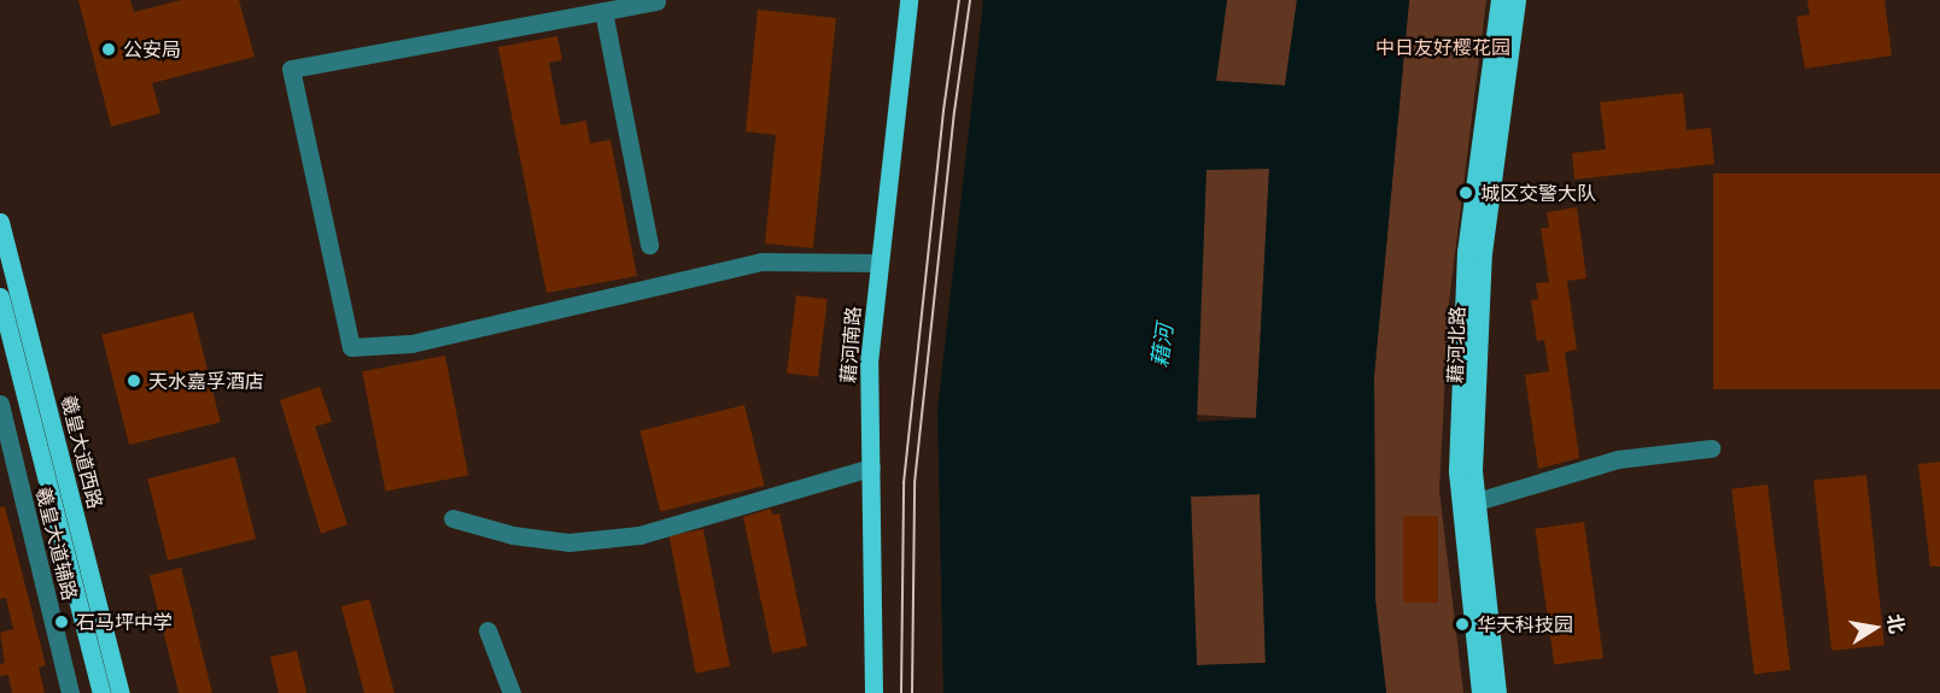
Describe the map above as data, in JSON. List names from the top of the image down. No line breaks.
{"streets":{"main road":["藉河南路","藉河北路","羲皇大道西路"],"street":["羲皇大道辅路"]},"water":["藉河"],"parks":["中日友好樱花园"],"places":["公安局","城区交警大队","天水嘉孚酒店","石马坪中学","华天科技园"],"north":"right"}
